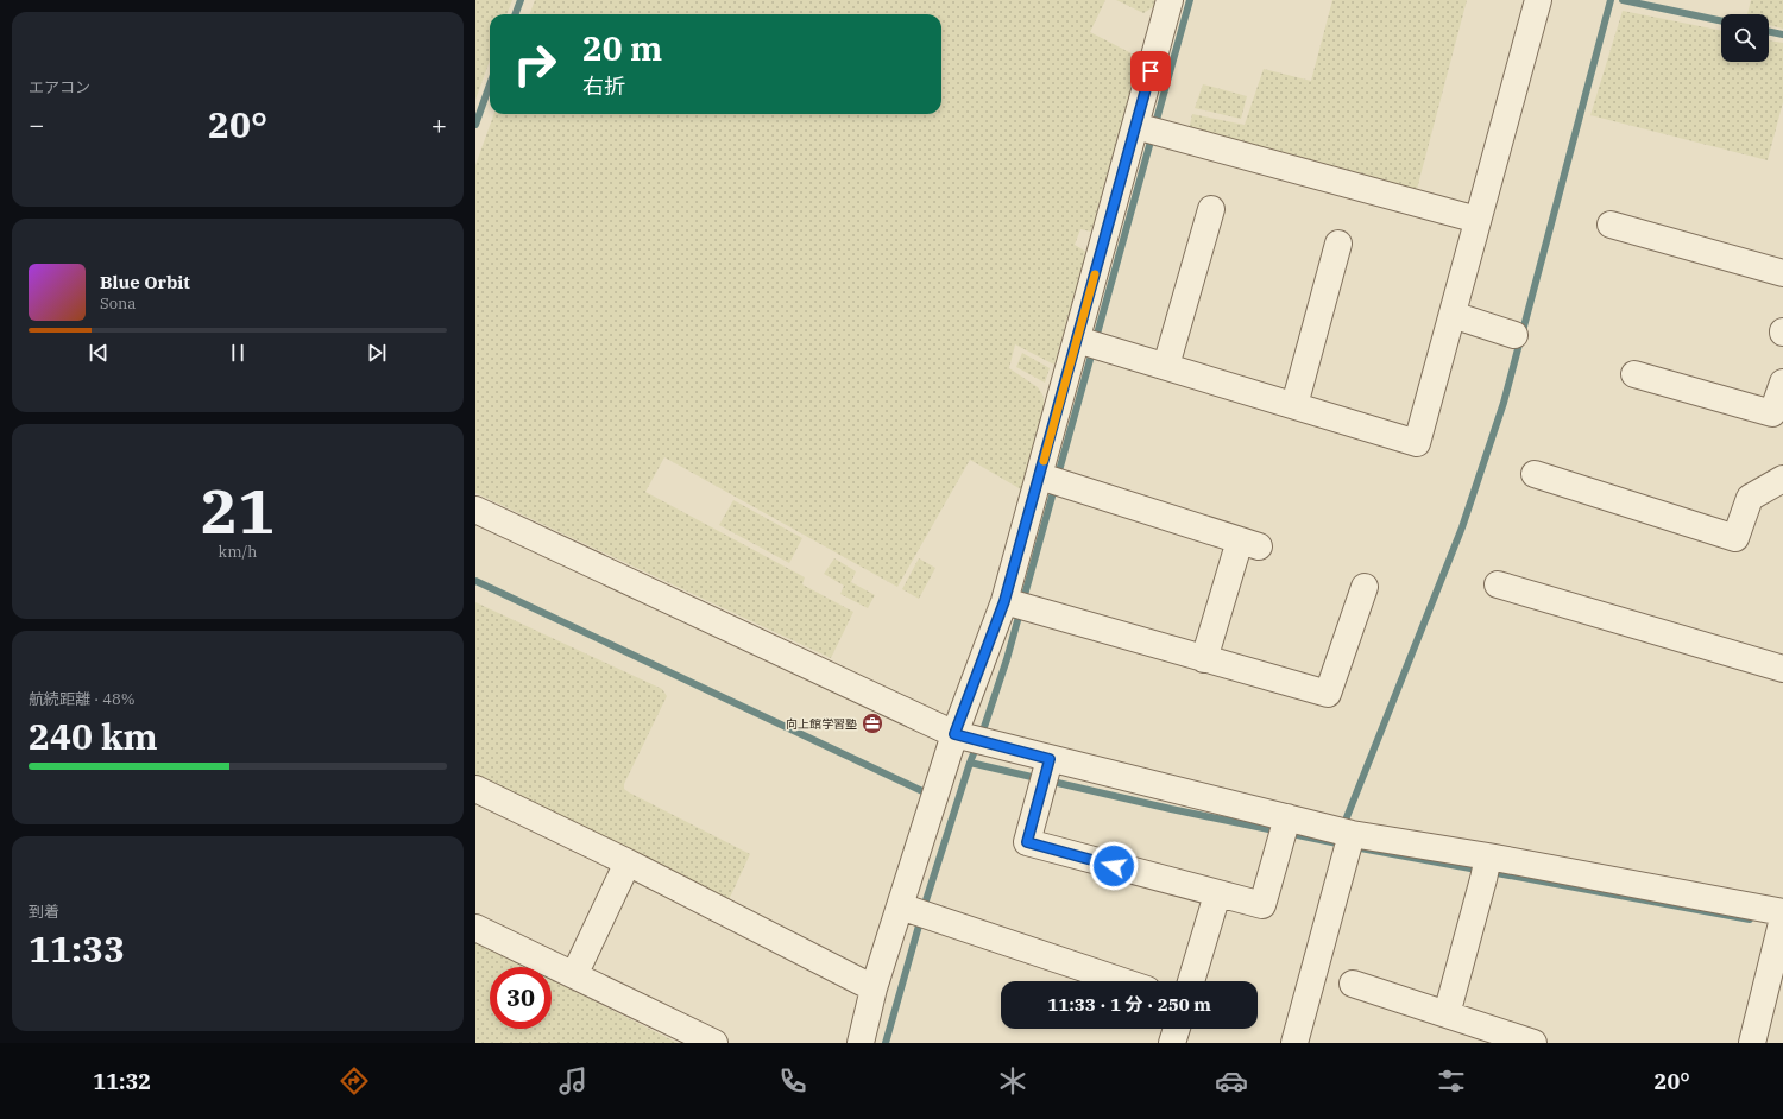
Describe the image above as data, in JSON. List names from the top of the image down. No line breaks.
{"places":{"office":["向上館学習塾"]},"page":{"tile":["エアコン",["21","km/h"],["航続距離 · 48%","240 km"],["到着","11:33"]],"turn":["20 m","右折"],"heat":["−","20°","+"],"song":["Blue Orbit","Sona"],"limit":"30","trip":"11:33 · 1 分 · 250 m","tabs":["11:32","20°"]}}
